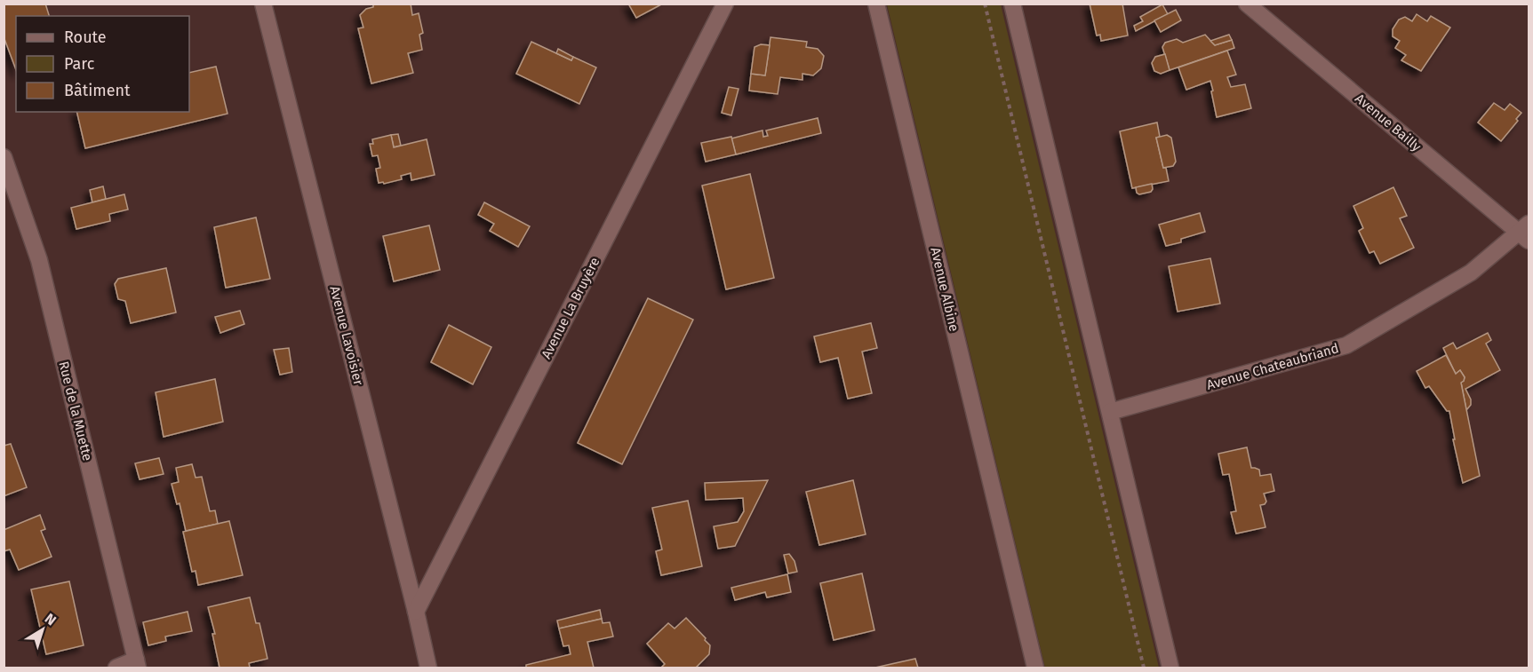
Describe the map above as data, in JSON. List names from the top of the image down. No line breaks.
{"streets":{"street":["Avenue Bailly","Avenue Albine","Avenue La Bruyère","Avenue Lavoisier","Avenue Chateaubriand","Rue de la Muette"]},"crossings":[["Avenue Bailly","Avenue Chateaubriand"],["Avenue La Bruyère","Avenue Lavoisier"]],"legend":["Route","Parc","Bâtiment"],"north":"top right"}
